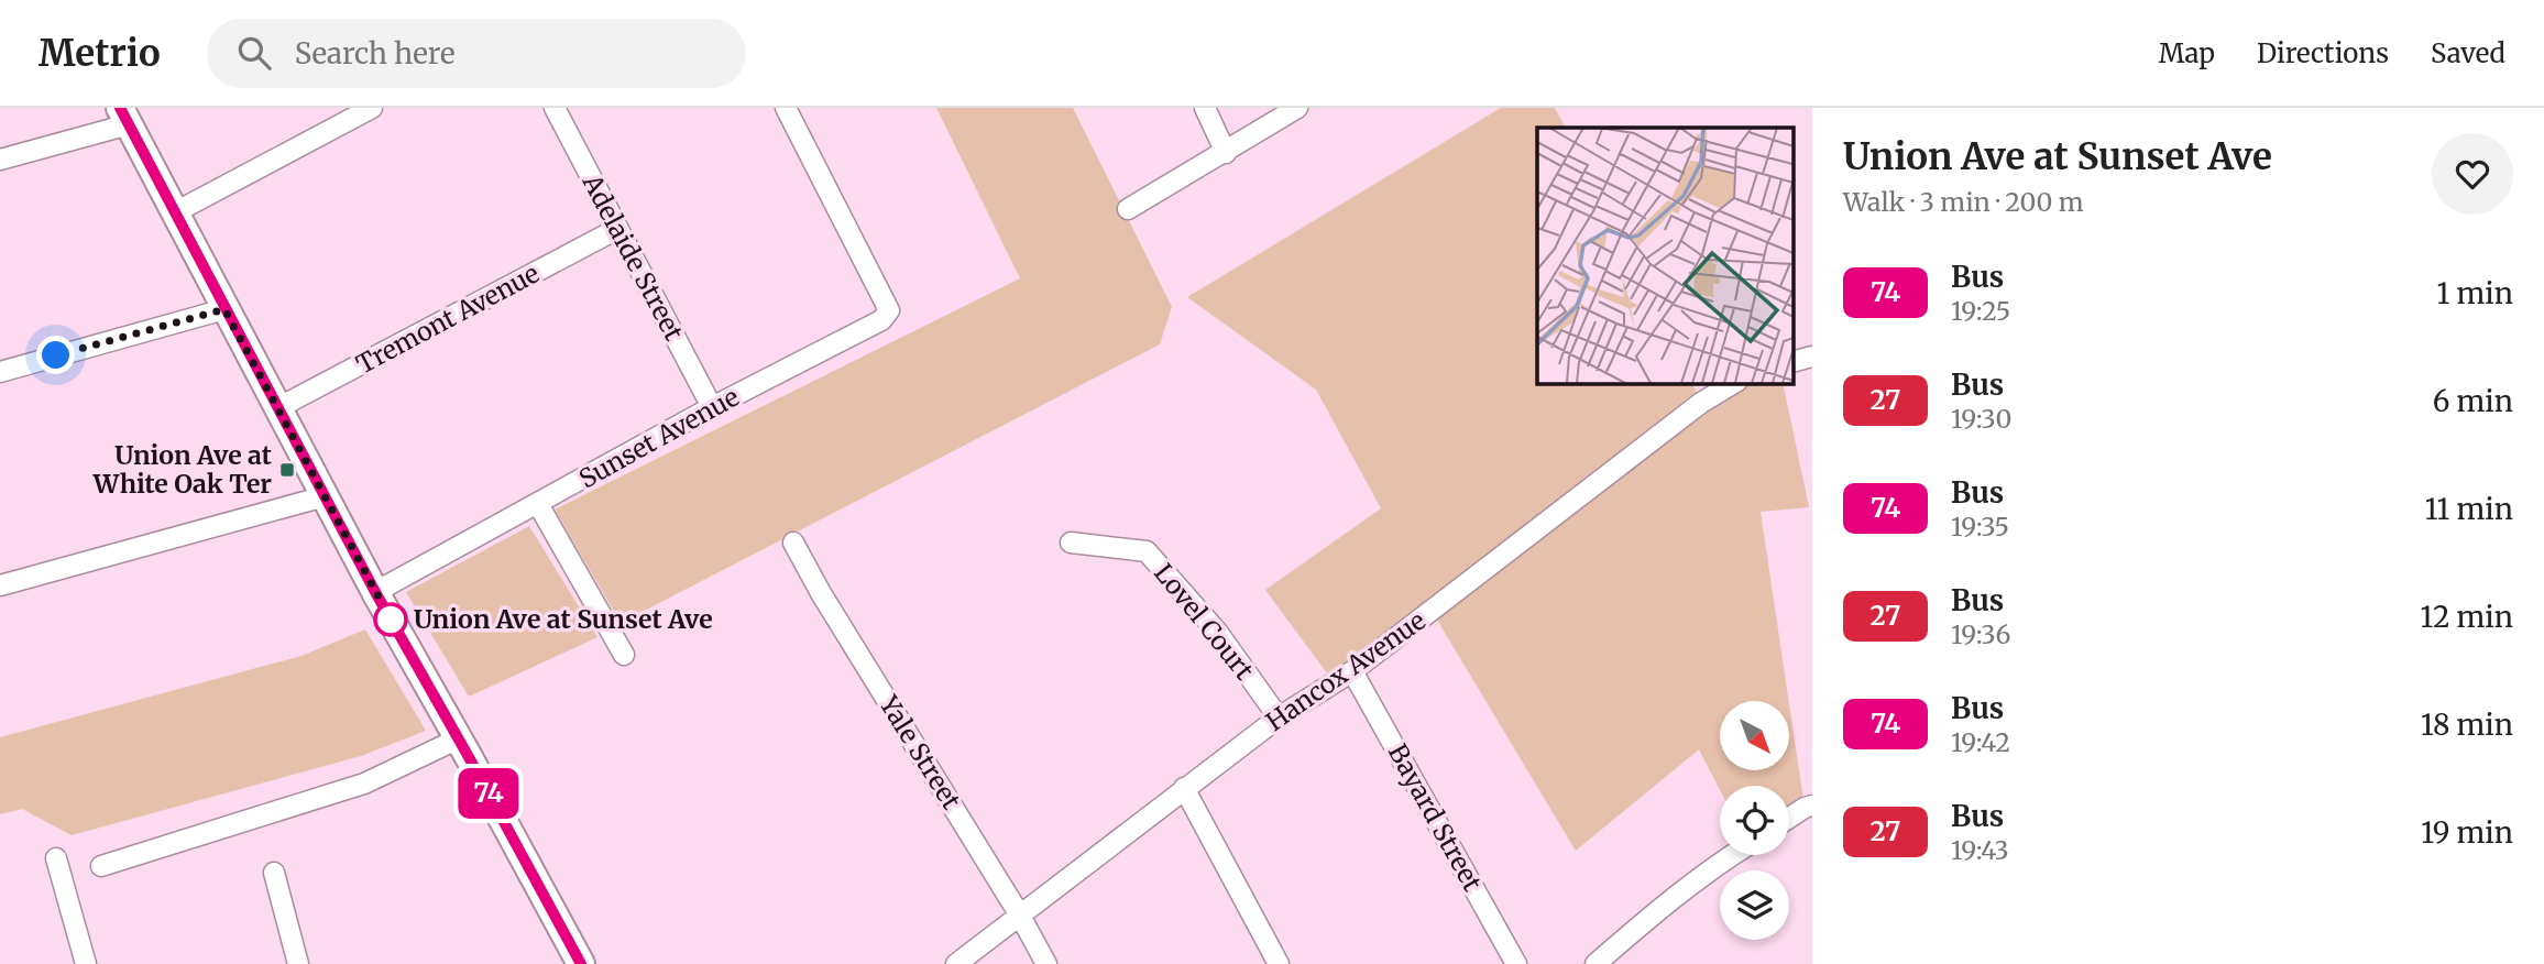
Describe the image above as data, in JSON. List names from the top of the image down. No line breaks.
{"streets":{"street":["Adelaide Street","Tremont Avenue","Sunset Avenue","Lovel Court","Hancox Avenue","Yale Street","Bayard Street"]},"crossings":[["Adelaide Street","Tremont Avenue"],["Adelaide Street","Sunset Avenue"],["Lovel Court","Hancox Avenue"],["Hancox Avenue","Yale Street"],["Hancox Avenue","Bayard Street"]],"places":{"transit":["Union Ave at White Oak Ter"],"other":["Union Ave at Sunset Ave"]},"lines":["bus line 74"],"north":"bottom right","page":{"header":"Metrio","search":"Search here","nav":["Map","Directions","Saved"],"on_map":"74","heading":["Union Ave at Sunset Ave","Walk · 3 min · 200 m"],"list":[{"mark":"74","name":"Bus","note":"19:25","value":"1 min"},{"mark":"27","name":"Bus","note":"19:30","value":"6 min"},{"mark":"74","name":"Bus","note":"19:35","value":"11 min"},{"mark":"27","name":"Bus","note":"19:36","value":"12 min"},{"mark":"74","name":"Bus","note":"19:42","value":"18 min"},{"mark":"27","name":"Bus","note":"19:43","value":"19 min"}]}}
